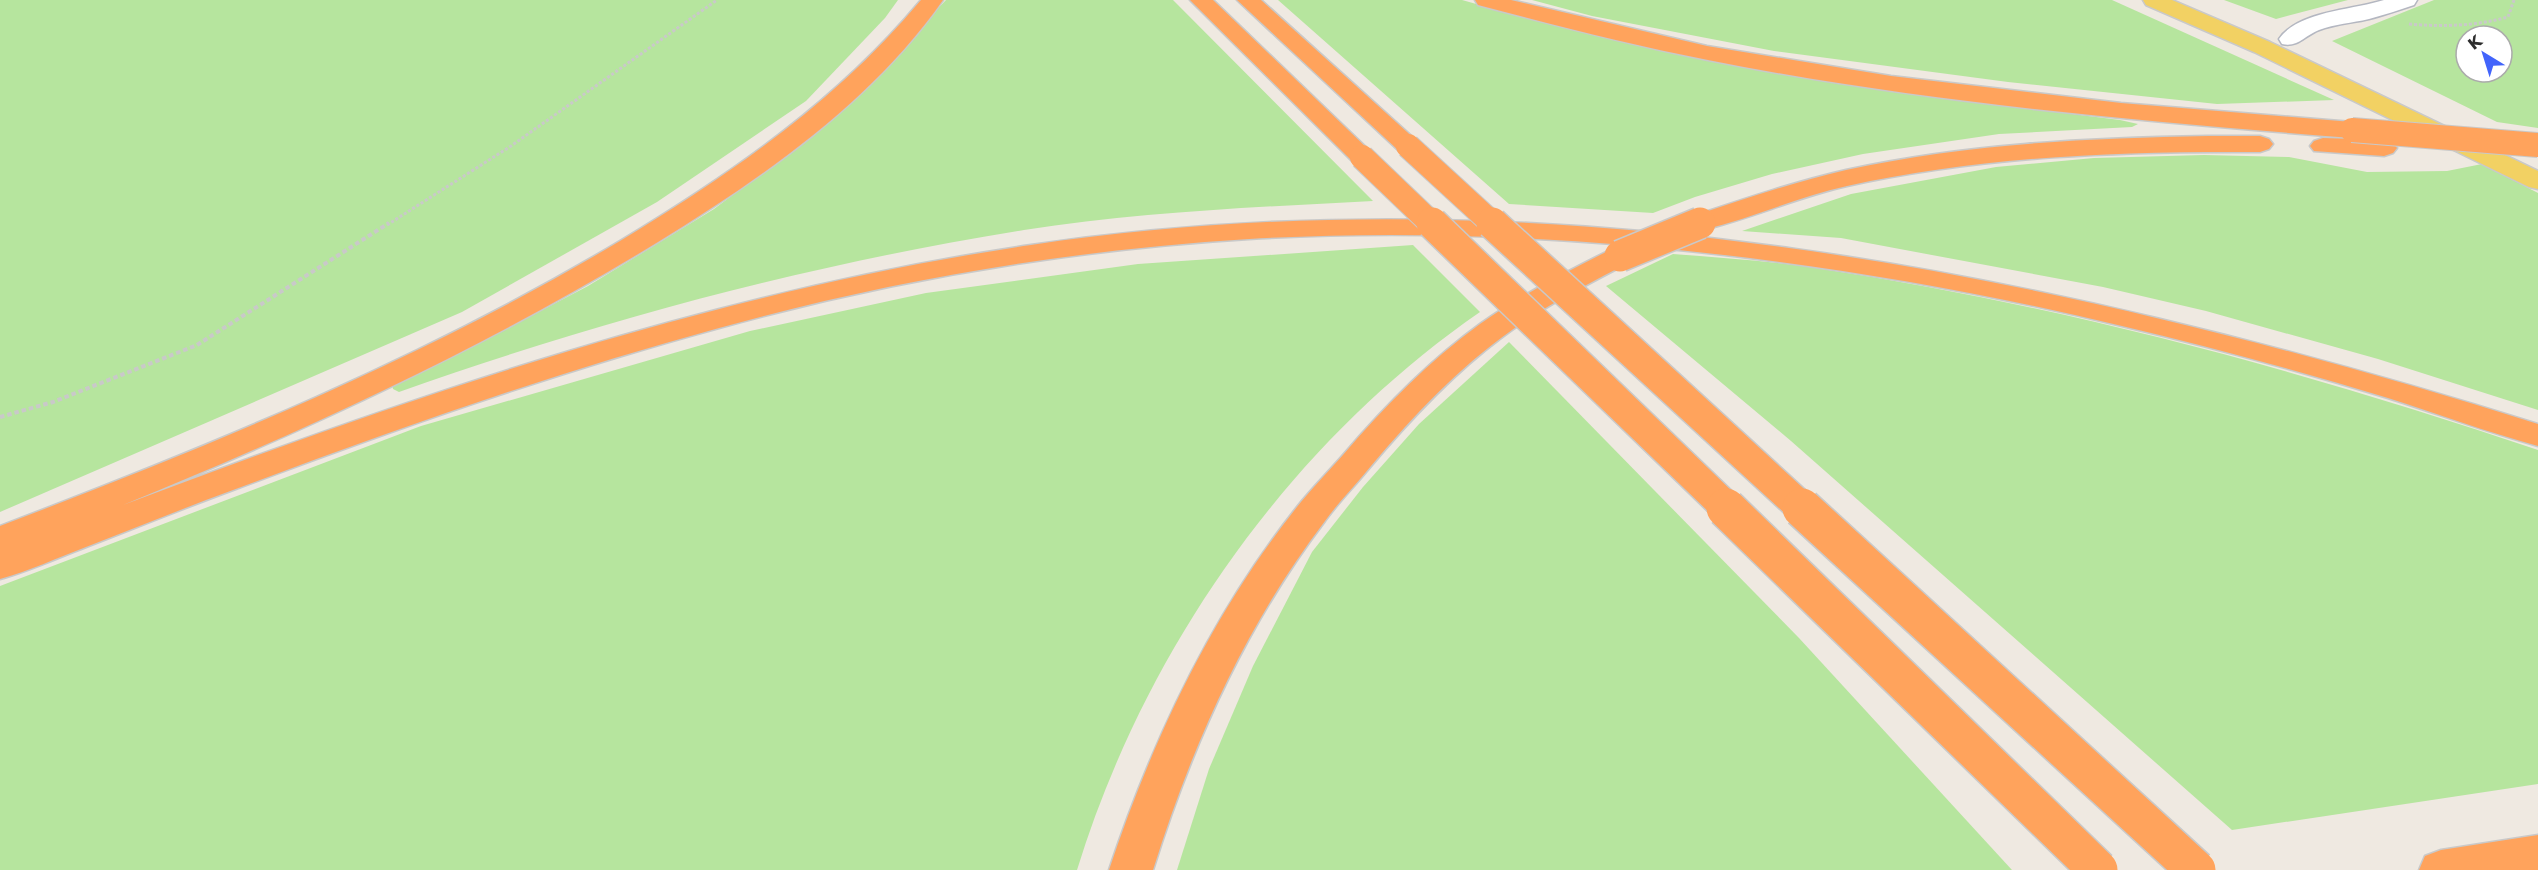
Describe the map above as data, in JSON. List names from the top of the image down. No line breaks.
{"north":"top left"}
